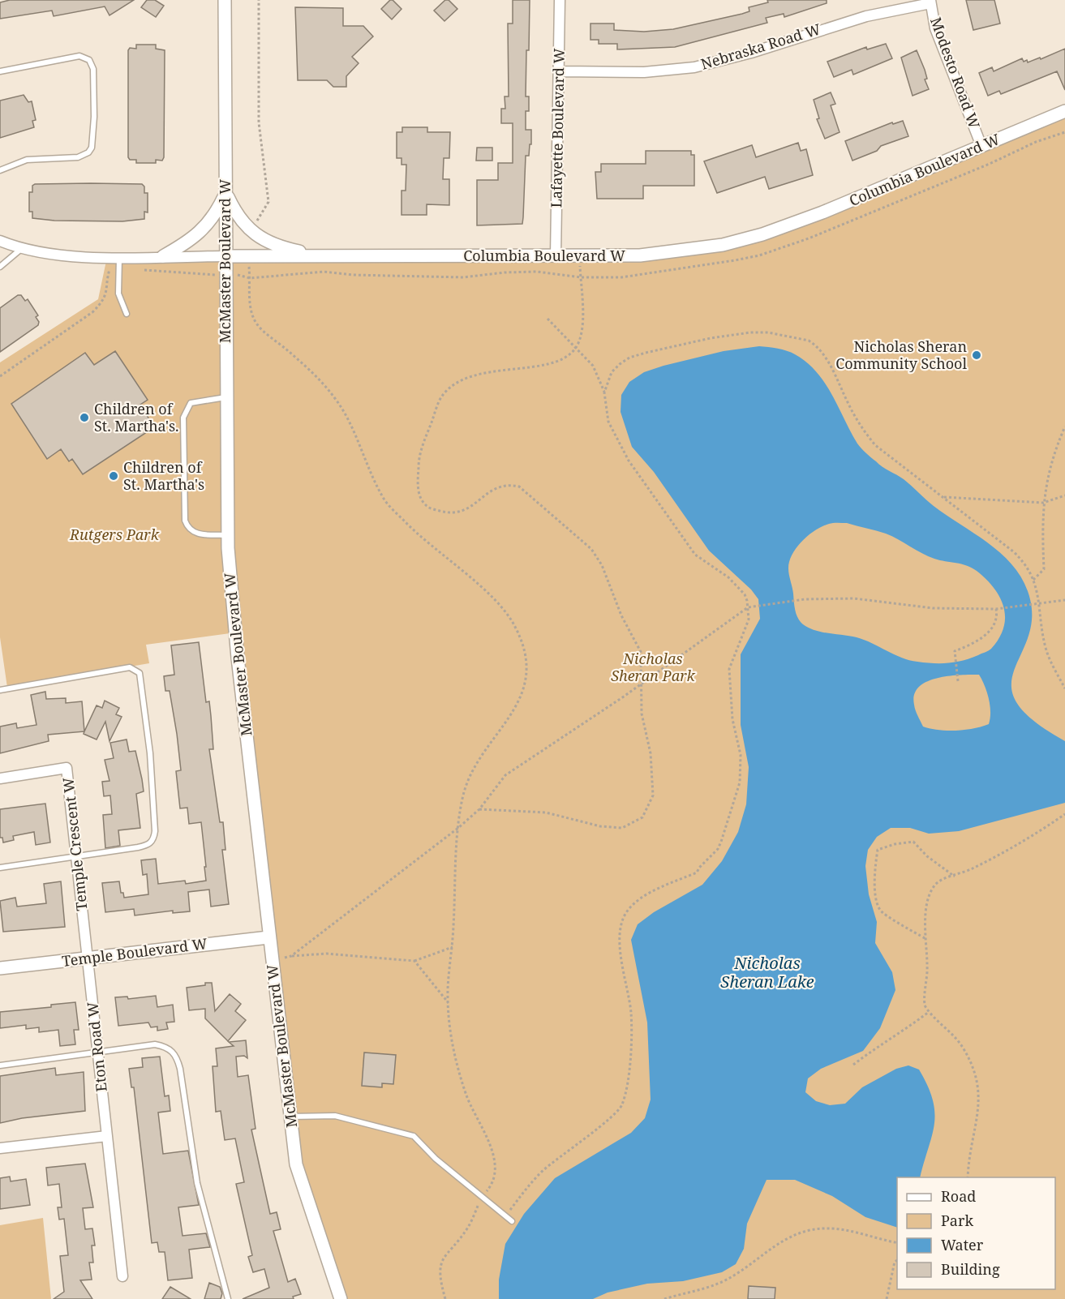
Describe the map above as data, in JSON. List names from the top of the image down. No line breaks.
{"streets":{"street":["Nebraska Road W","Modesto Road W","Lafayette Boulevard W","Columbia Boulevard W","McMaster Boulevard W","Temple Crescent W","Temple Boulevard W","Eton Road W"]},"crossings":[["Nebraska Road W","Modesto Road W"],["Nebraska Road W","Lafayette Boulevard W"],["Modesto Road W","Columbia Boulevard W"],["Lafayette Boulevard W","Columbia Boulevard W"],["Columbia Boulevard W","McMaster Boulevard W"],["McMaster Boulevard W","Temple Boulevard W"],["Temple Crescent W","Temple Boulevard W"],["Temple Crescent W","Eton Road W"],["Temple Boulevard W","Eton Road W"]],"water":["Nicholas Sheran Lake"],"parks":["Rutgers Park","Nicholas Sheran Park"],"places":["Nicholas Sheran Community School","Children of St. Martha's.","Children of St. Martha's"],"legend":["Road","Park","Water","Building"]}
